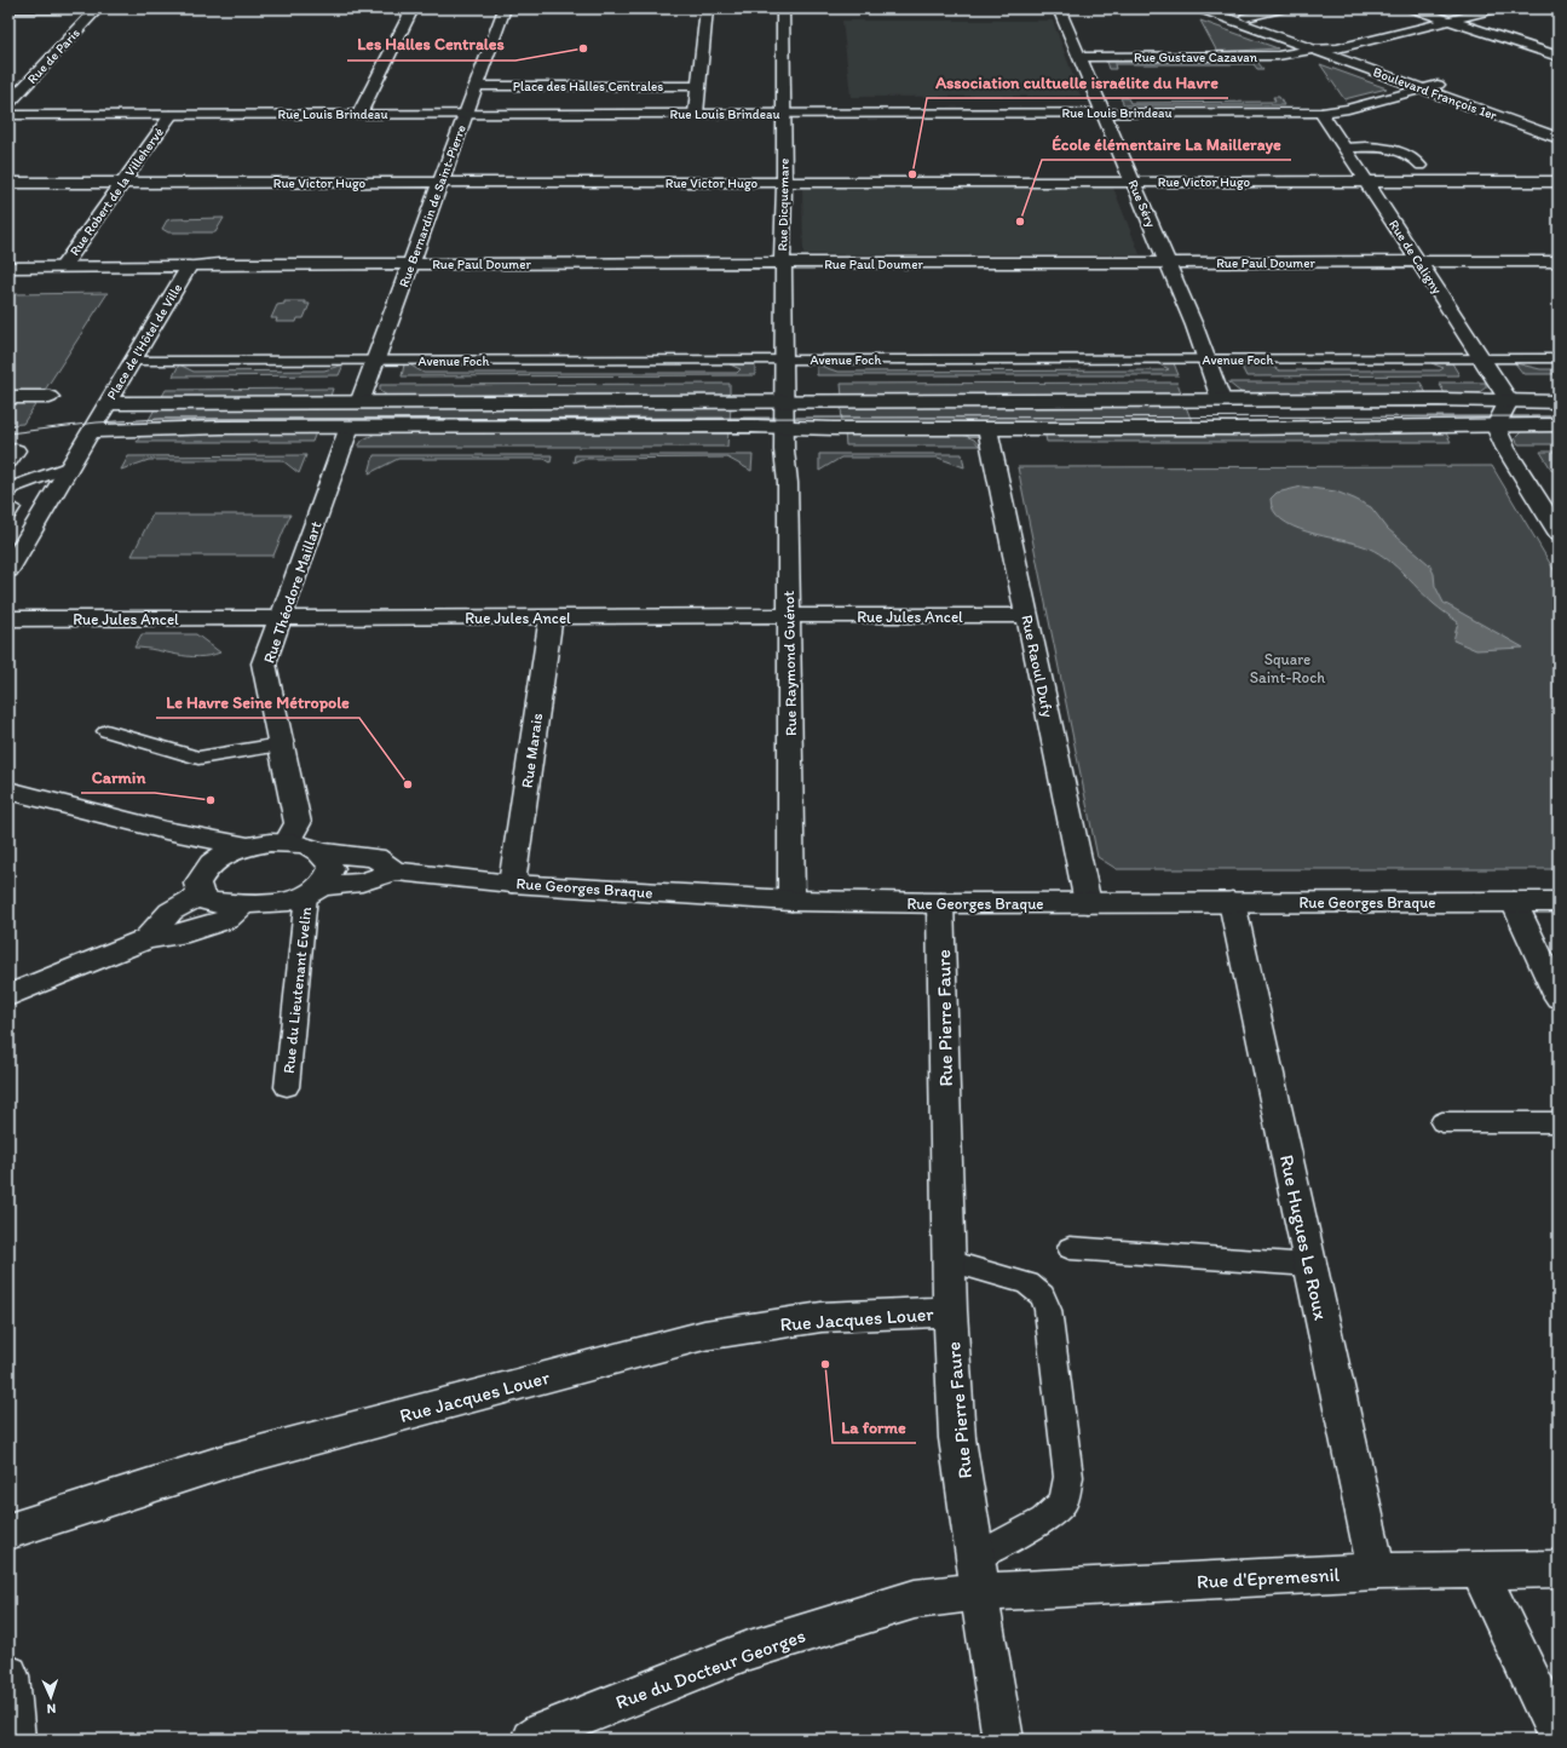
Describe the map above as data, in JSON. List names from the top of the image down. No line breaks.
{"streets":{"street":["Rue de Paris","Rue Gustave Cazavan","Place des Halles Centrales","Boulevard François 1er","Rue Louis Brindeau","Rue Victor Hugo","Rue Robert de la Villehervé","Rue Séry","Rue Dicquemare","Rue Bernardin de Saint-Pierre","Rue de Caligny","Rue Paul Doumer","Place de l'Hôtel de Ville","Rue Théodore Maillart","Rue Jules Ancel","Rue Raymond Guénot","Rue Raoul Dufy","Rue Marais","Rue Georges Braque","Rue Pierre Faure","Rue Hugues Le Roux","Rue Jacques Louer","Rue d'Epremesnil","Rue du Docteur Georges"],"lane":["Avenue Foch","Rue du Lieutenant Evelin"]},"crossings":[["Rue Gustave Cazavan","Boulevard François 1er"],["Rue Gustave Cazavan","Rue Séry"],["Place des Halles Centrales","Rue Bernardin de Saint-Pierre"],["Boulevard François 1er","Rue Louis Brindeau"],["Rue Louis Brindeau","Rue Robert de la Villehervé"],["Rue Louis Brindeau","Rue Séry"],["Rue Louis Brindeau","Rue Dicquemare"],["Rue Louis Brindeau","Rue Bernardin de Saint-Pierre"],["Rue Louis Brindeau","Rue de Caligny"],["Rue Victor Hugo","Rue Robert de la Villehervé"],["Rue Victor Hugo","Rue Séry"],["Rue Victor Hugo","Rue Dicquemare"],["Rue Victor Hugo","Rue Bernardin de Saint-Pierre"],["Rue Victor Hugo","Rue de Caligny"],["Rue Robert de la Villehervé","Place de l'Hôtel de Ville"],["Rue Séry","Rue Paul Doumer"],["Rue Séry","Avenue Foch"],["Rue Dicquemare","Rue Paul Doumer"],["Rue Dicquemare","Avenue Foch"],["Rue Bernardin de Saint-Pierre","Rue Paul Doumer"],["Rue Bernardin de Saint-Pierre","Avenue Foch"],["Rue de Caligny","Rue Paul Doumer"],["Rue de Caligny","Avenue Foch"],["Rue Paul Doumer","Place de l'Hôtel de Ville"],["Place de l'Hôtel de Ville","Avenue Foch"],["Rue Théodore Maillart","Rue Jules Ancel"],["Rue Jules Ancel","Rue Raymond Guénot"],["Rue Jules Ancel","Rue Raoul Dufy"],["Rue Jules Ancel","Rue Marais"],["Rue Raymond Guénot","Rue Georges Braque"],["Rue Raoul Dufy","Rue Georges Braque"],["Rue Marais","Rue Georges Braque"],["Rue Georges Braque","Rue du Lieutenant Evelin"],["Rue Georges Braque","Rue Pierre Faure"],["Rue Georges Braque","Rue Hugues Le Roux"],["Rue Pierre Faure","Rue Jacques Louer"],["Rue Pierre Faure","Rue d'Epremesnil"],["Rue Pierre Faure","Rue du Docteur Georges"],["Rue Hugues Le Roux","Rue d'Epremesnil"],["Rue d'Epremesnil","Rue du Docteur Georges"]],"parks":["Square Saint-Roch"],"places":["Les Halles Centrales","Association cultuelle israélite du Havre","École élémentaire La Mailleraye","Le Havre Seine Métropole","Carmin","La forme"],"north":"bottom"}
